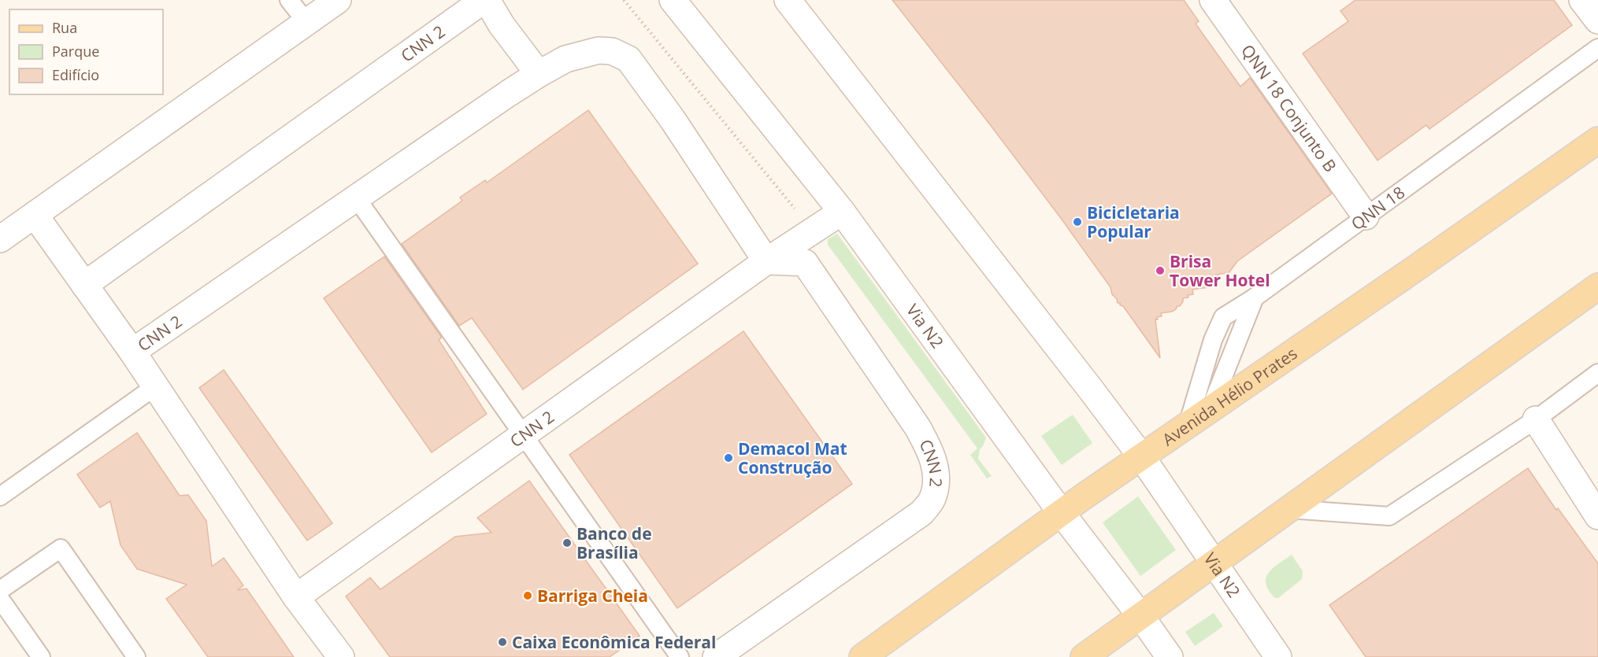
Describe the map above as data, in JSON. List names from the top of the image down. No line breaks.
{"streets":{"main road":["Avenida Hélio Prates"],"street":["CNN 2","QNN 18 Conjunto B","Via N2"],"lane":["QNN 18"]},"crossings":[["CNN 2","Via N2"],["QNN 18 Conjunto B","QNN 18"],["QNN 18","Avenida Hélio Prates"],["Via N2","Avenida Hélio Prates"]],"places":["Bicicletaria Popular","Brisa Tower Hotel","Demacol Mat Construção","Banco de Brasília","Barriga Cheia","Caixa Econômica Federal"],"legend":["Rua","Parque","Edifício"]}
